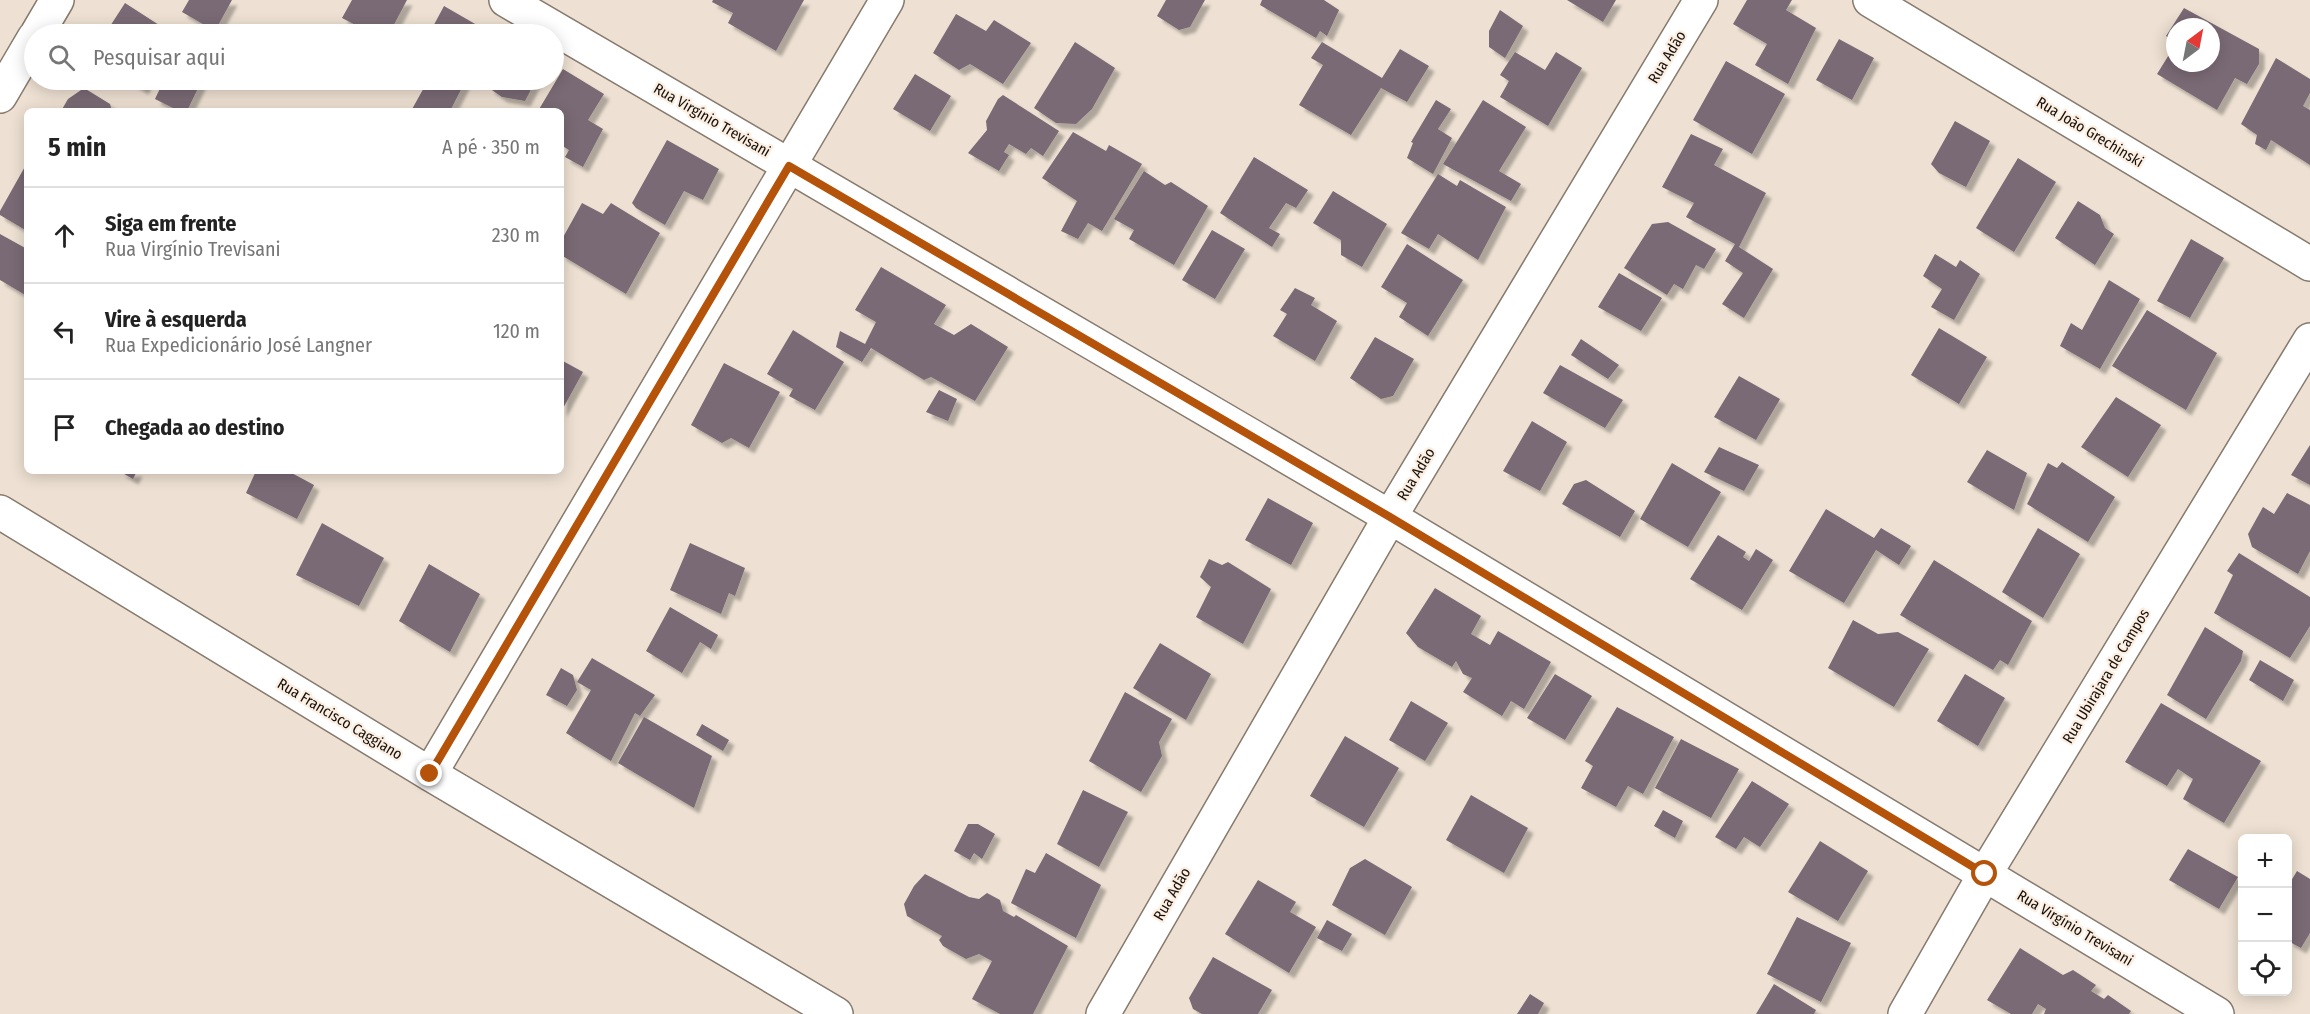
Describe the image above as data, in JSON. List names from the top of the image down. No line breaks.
{"streets":{"street":["Rua Adão","Rua Virgínio Trevisani","Rua João Grechinski","Rua Ubirajara de Campos","Rua Francisco Caggiano"]},"crossings":[["Rua Adão","Rua Virgínio Trevisani"],["Rua Virgínio Trevisani","Rua Ubirajara de Campos"]],"north":"top right","page":{"search":"Pesquisar aqui","heading":["5 min","A pé · 350 m"],"list":[["Siga em frente","Rua Virgínio Trevisani","230 m"],["Vire à esquerda","Rua Expedicionário José Langner","120 m"],"Chegada ao destino"],"map_buttons":["+","−"]}}
